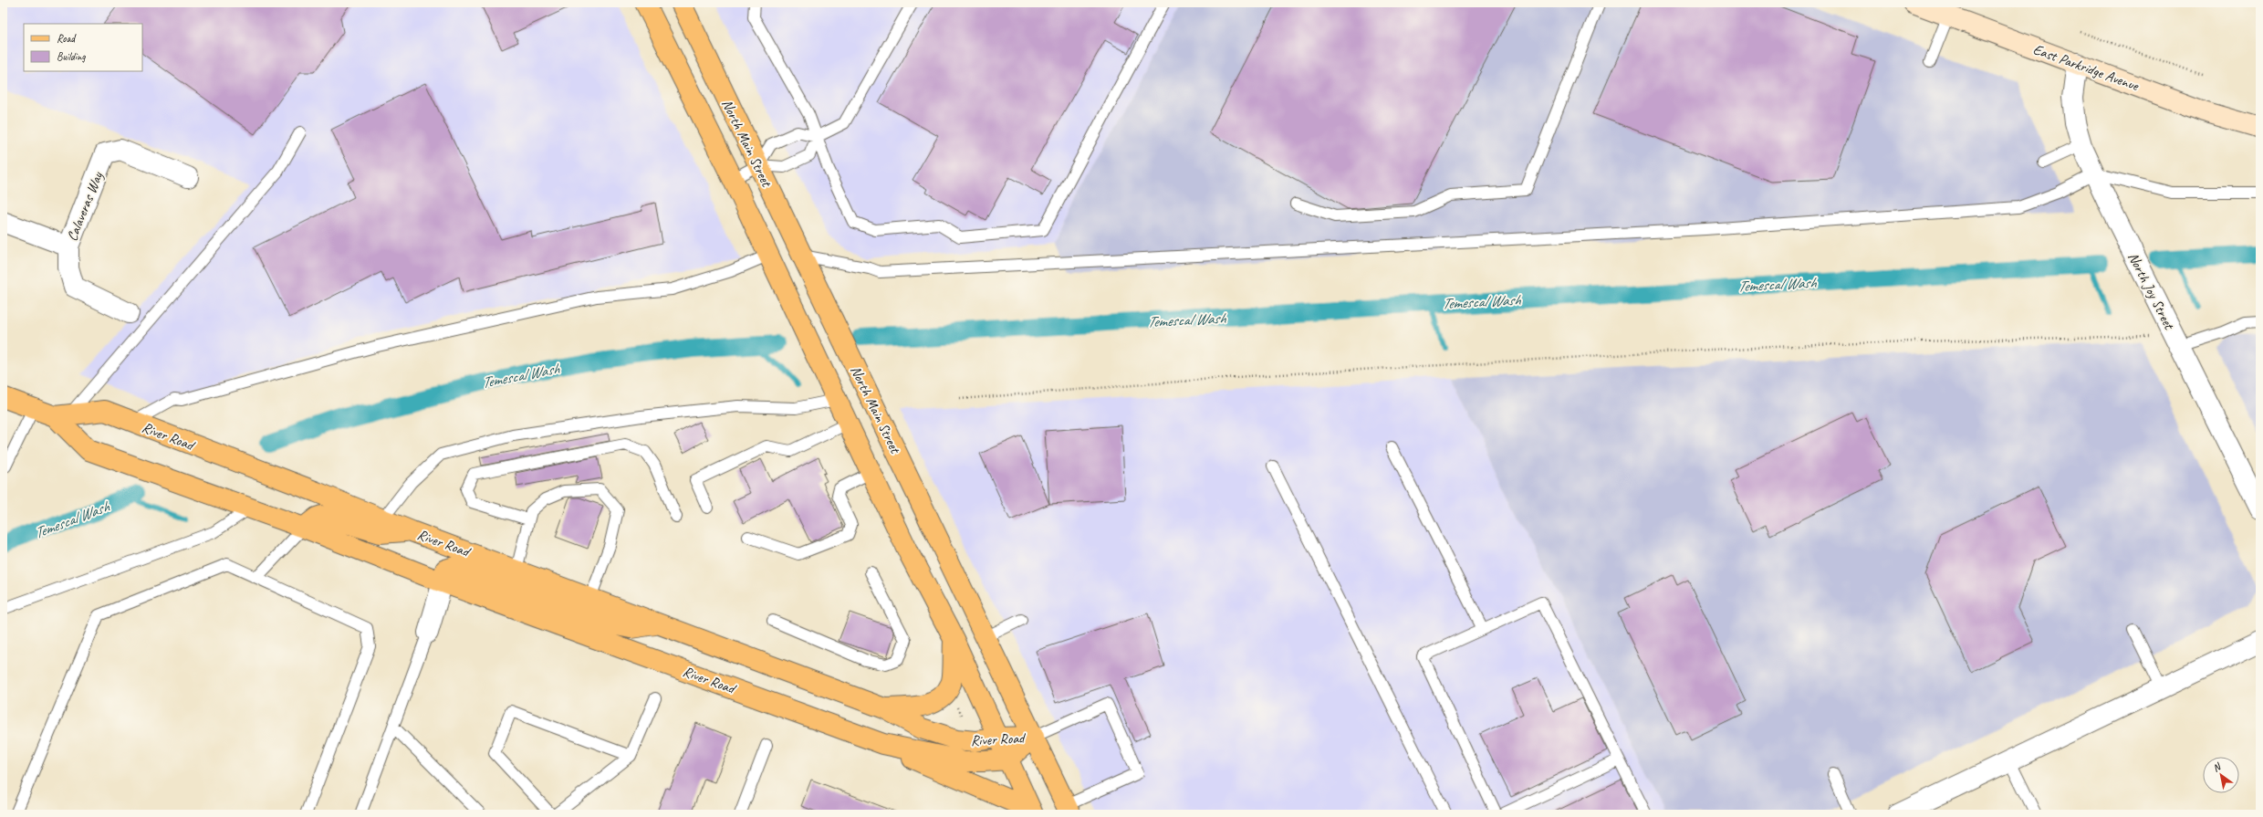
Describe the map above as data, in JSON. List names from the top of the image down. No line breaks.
{"streets":{"main road":["East Parkridge Avenue","North Main Street","River Road"],"street":["Calaveras Way","North Joy Street"]},"crossings":[["East Parkridge Avenue","North Joy Street"],["North Main Street","River Road"]],"water":["Temescal Wash"],"legend":["Road","Building"],"north":"top left"}
